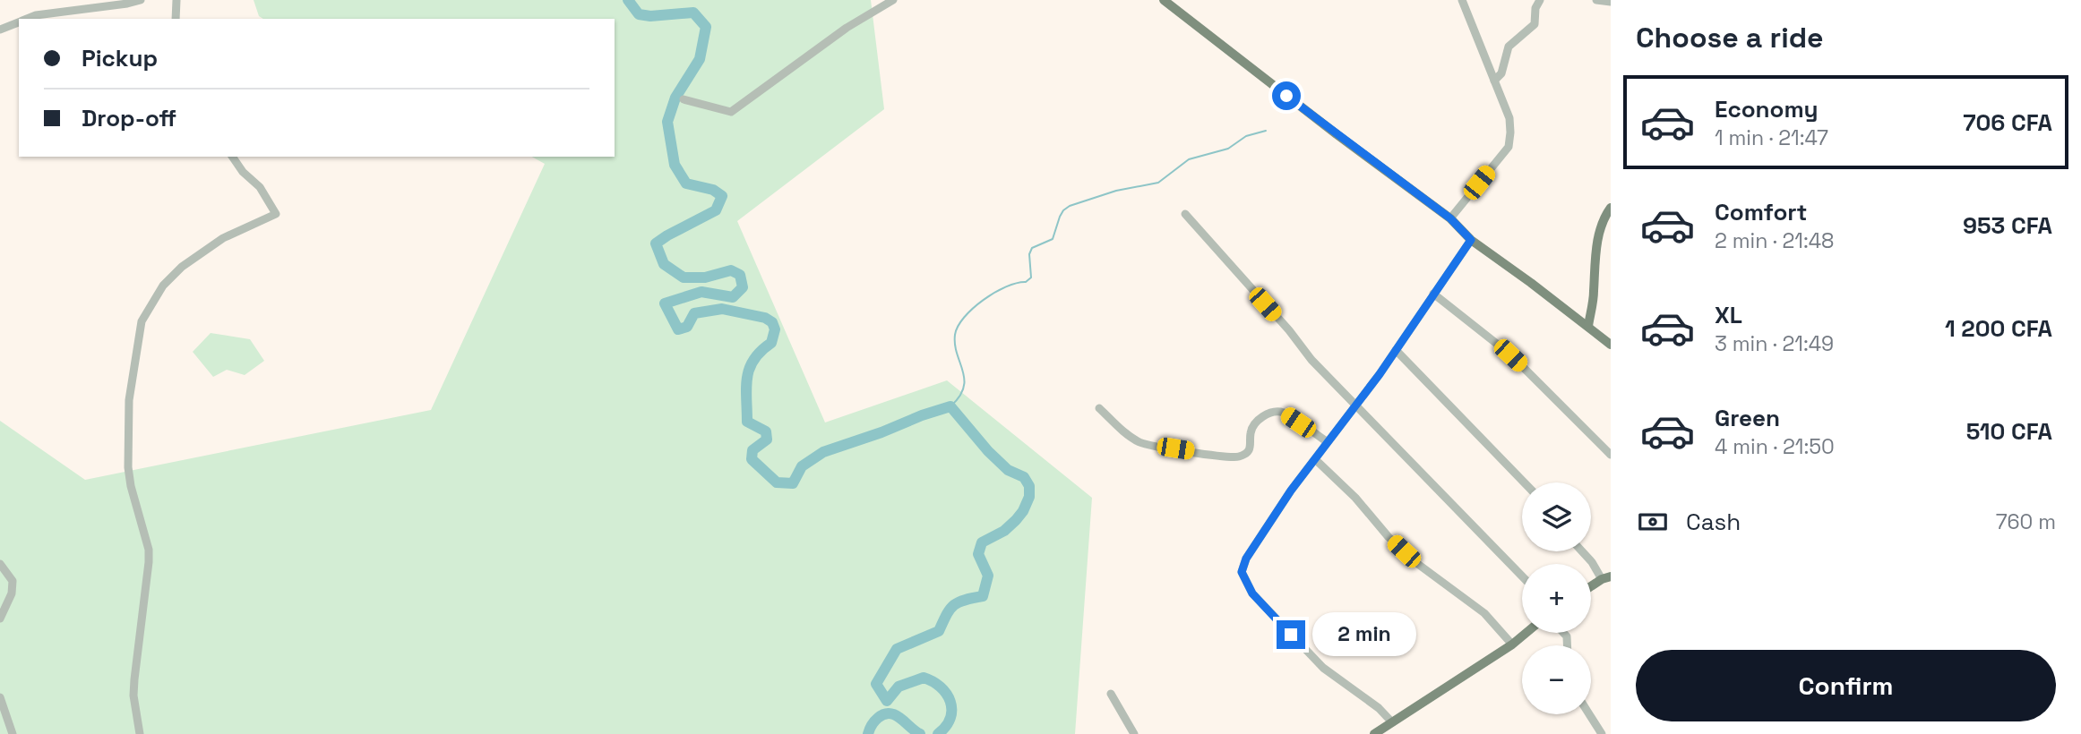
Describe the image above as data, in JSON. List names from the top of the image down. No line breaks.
{"page":{"heading":"Choose a ride","banner":["Pickup","Drop-off"],"list":[{"name":"Economy","note":"1 min · 21:47","value":"706 CFA"},{"name":"Comfort","note":"2 min · 21:48","value":"953 CFA"},{"name":"XL","note":"3 min · 21:49","value":"1 200 CFA"},{"name":"Green","note":"4 min · 21:50","value":"510 CFA"}],"map_buttons":["+","−"],"pay":["Cash","760 m"],"bubble":"2 min","buttons":"Confirm"}}
